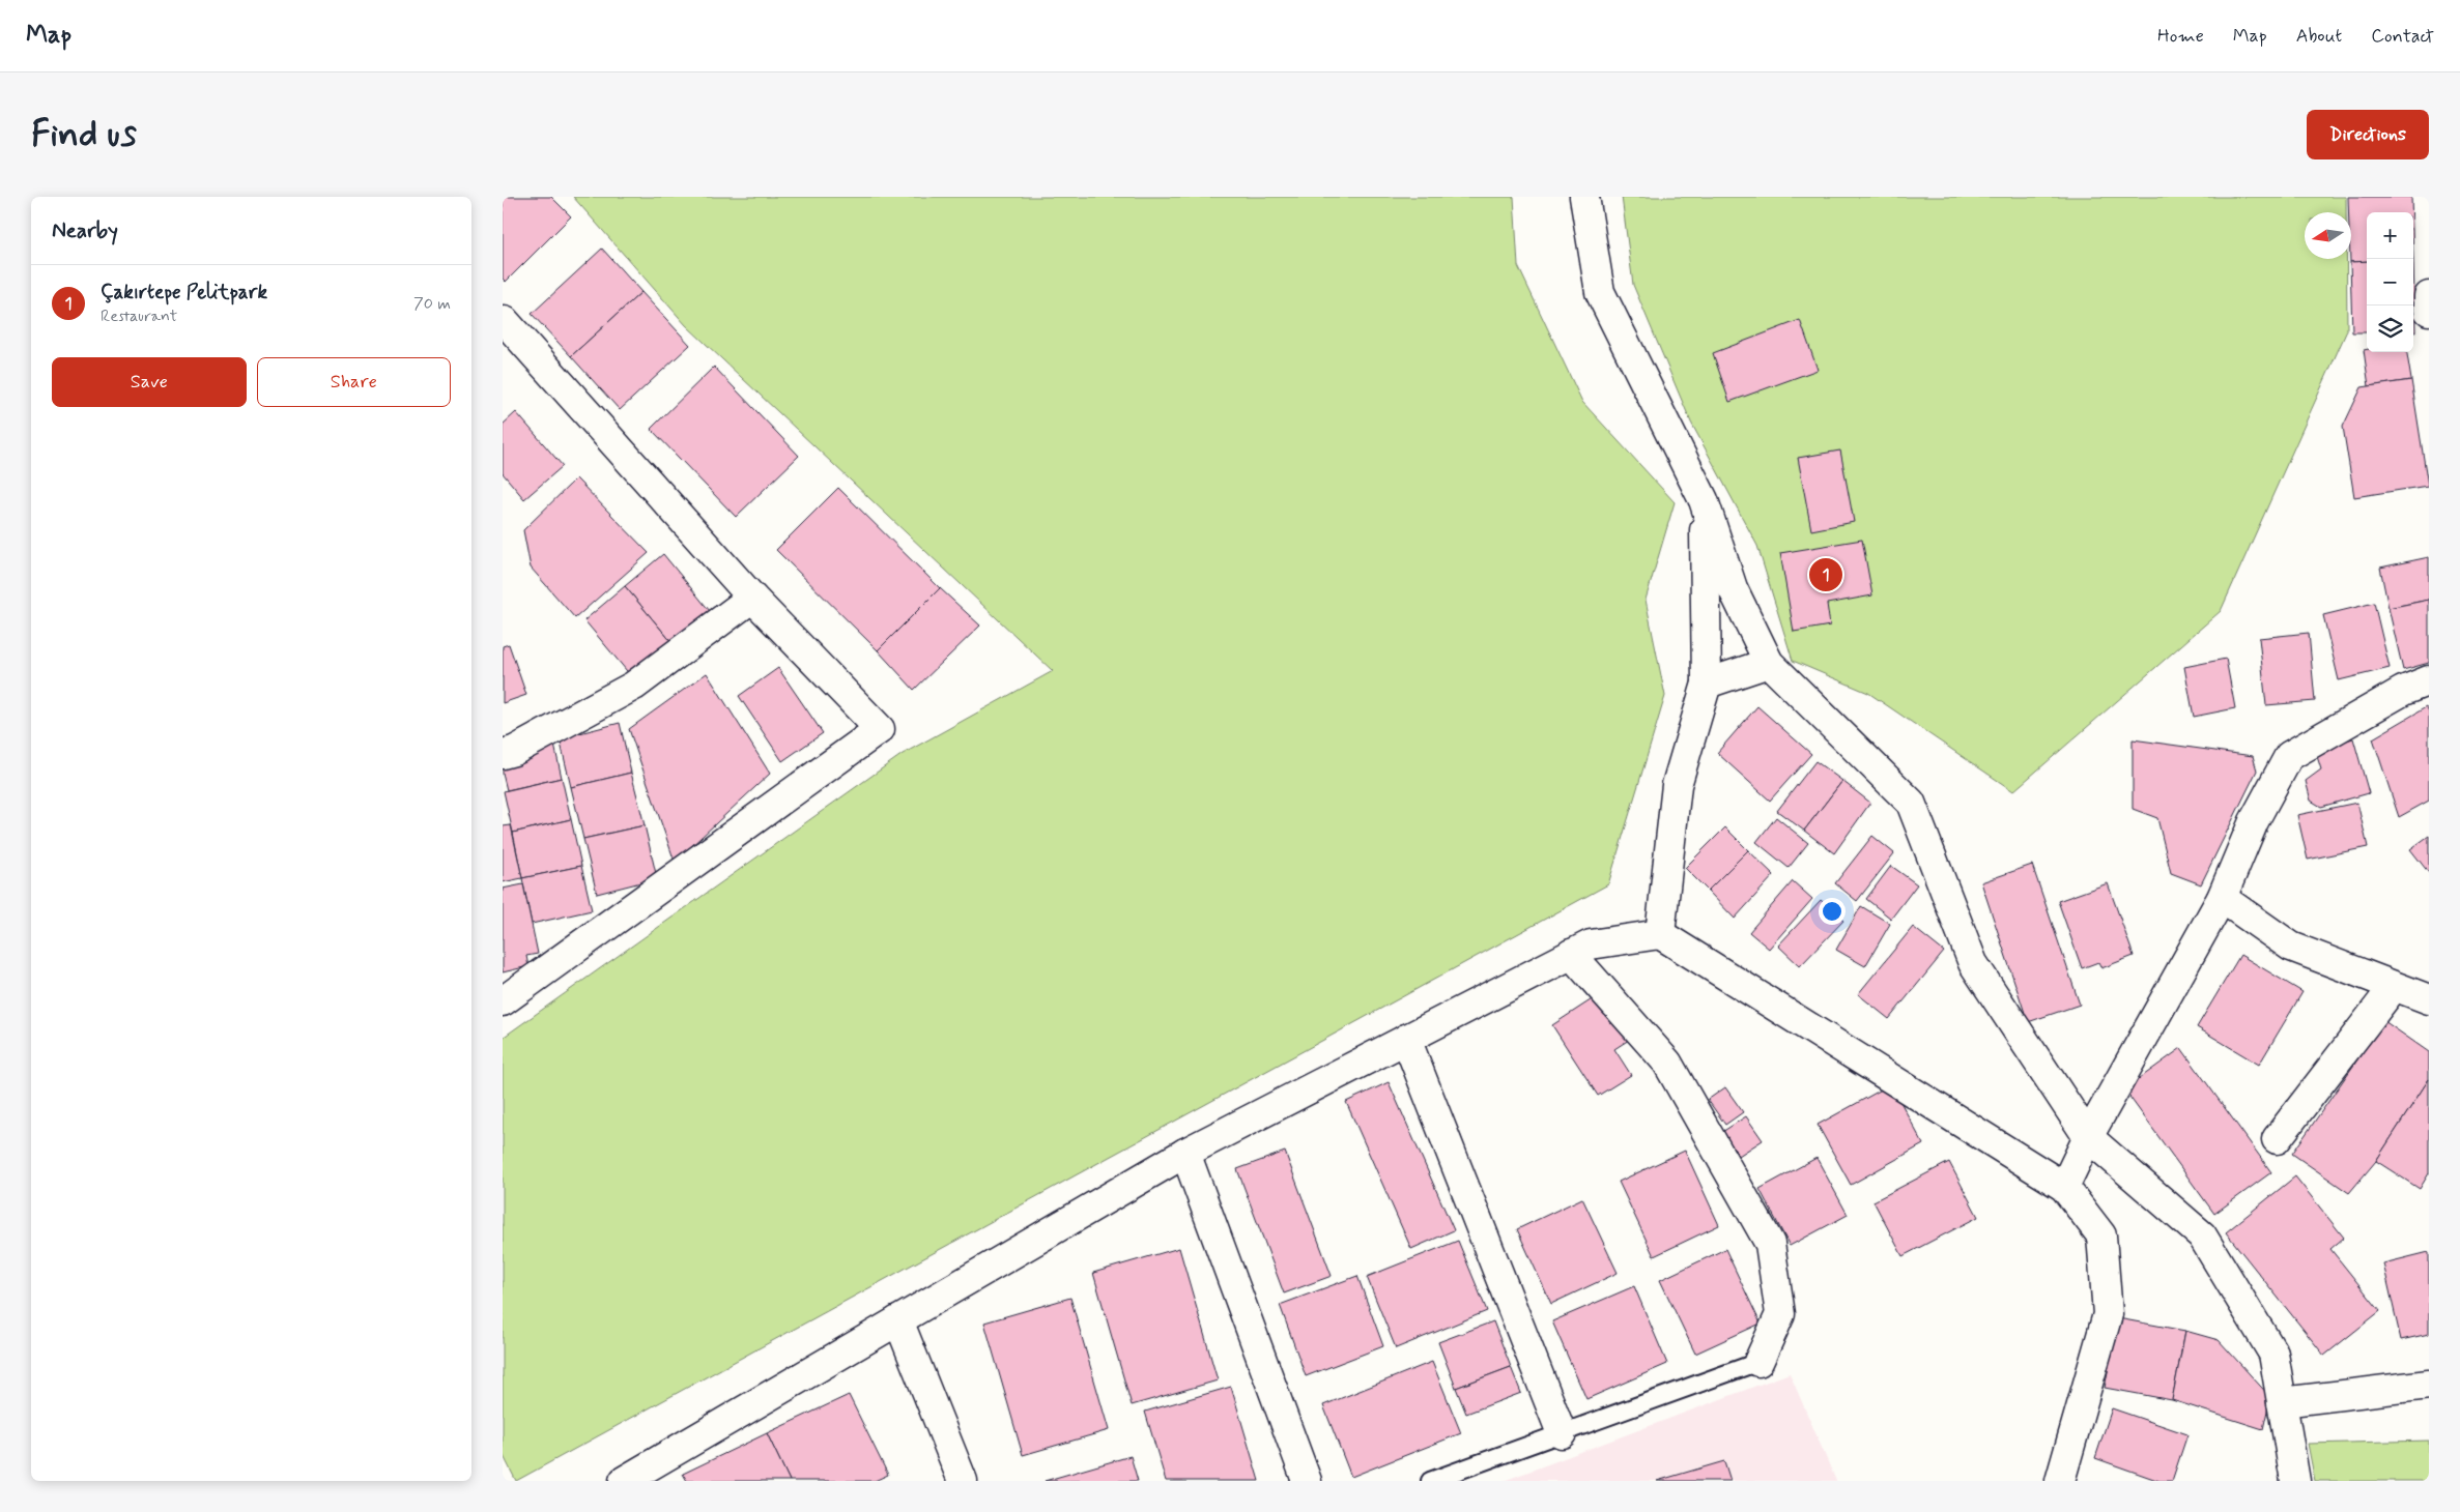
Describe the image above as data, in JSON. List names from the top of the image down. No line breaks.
{"north":"left","page":{"header":"Map","nav":["Home","Map","About","Contact"],"buttons":["Directions",["Save","Share"]],"title":"Find us","heading":"Nearby","map_buttons":["+","−"],"list":[{"mark":"1","name":"Çakırtepe Pelitpark","note":"Restaurant","value":"70 m"}],"pins":"1"}}
